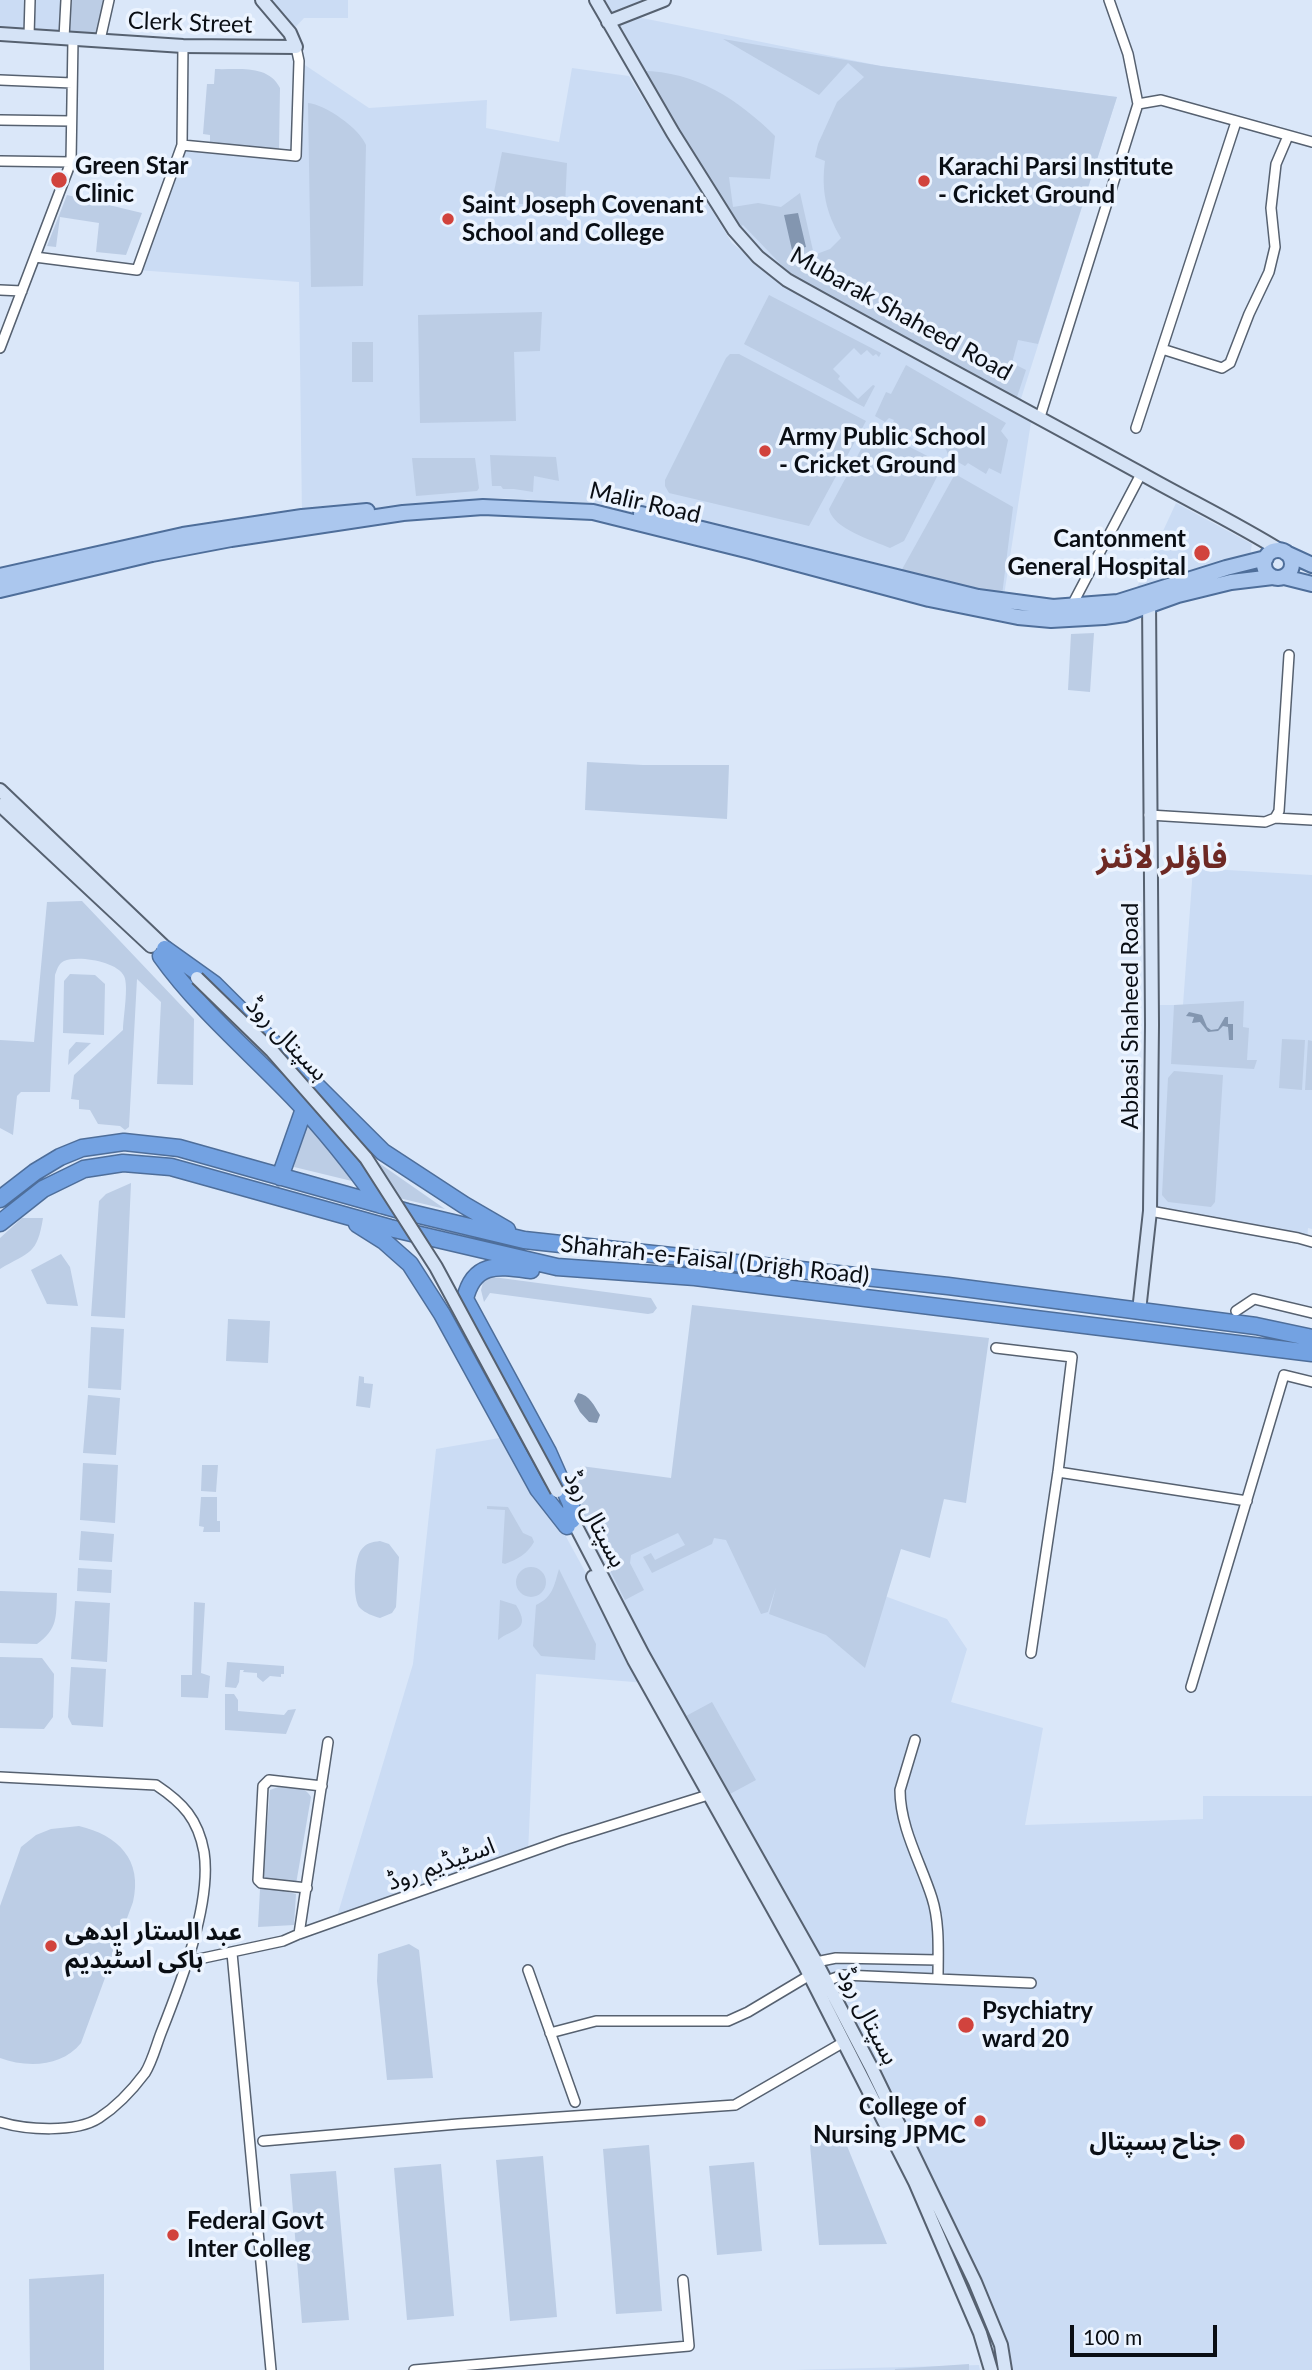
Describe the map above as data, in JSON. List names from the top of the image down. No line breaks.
{"streets":{"highway":["Shahrah-e-Faisal (Drigh Road)"],"main road":["Clerk Street","Mubarak Shaheed Road","Malir Road","Abbasi Shaheed Road","ہسپتال روڈ"],"street":["اسٹیڈیم روڈ"]},"crossings":[["Mubarak Shaheed Road","Malir Road"],["Malir Road","Abbasi Shaheed Road"],["Abbasi Shaheed Road","Shahrah-e-Faisal (Drigh Road)"],["ہسپتال روڈ","اسٹیڈیم روڈ"]],"districts":["فاؤلر لائنز"],"places":["Green Star Clinic","Karachi Parsi Institute - Cricket Ground","Saint Joseph Covenant School and College","Army Public School - Cricket Ground","Cantonment General Hospital","عبد الستار ایدھی ہاکی اسٹیدیم","Psychiatry ward 20","College of Nursing JPMC","جناح ہسپتال","Federal Govt Inter Colleg"],"scale_bar":"100 m"}
